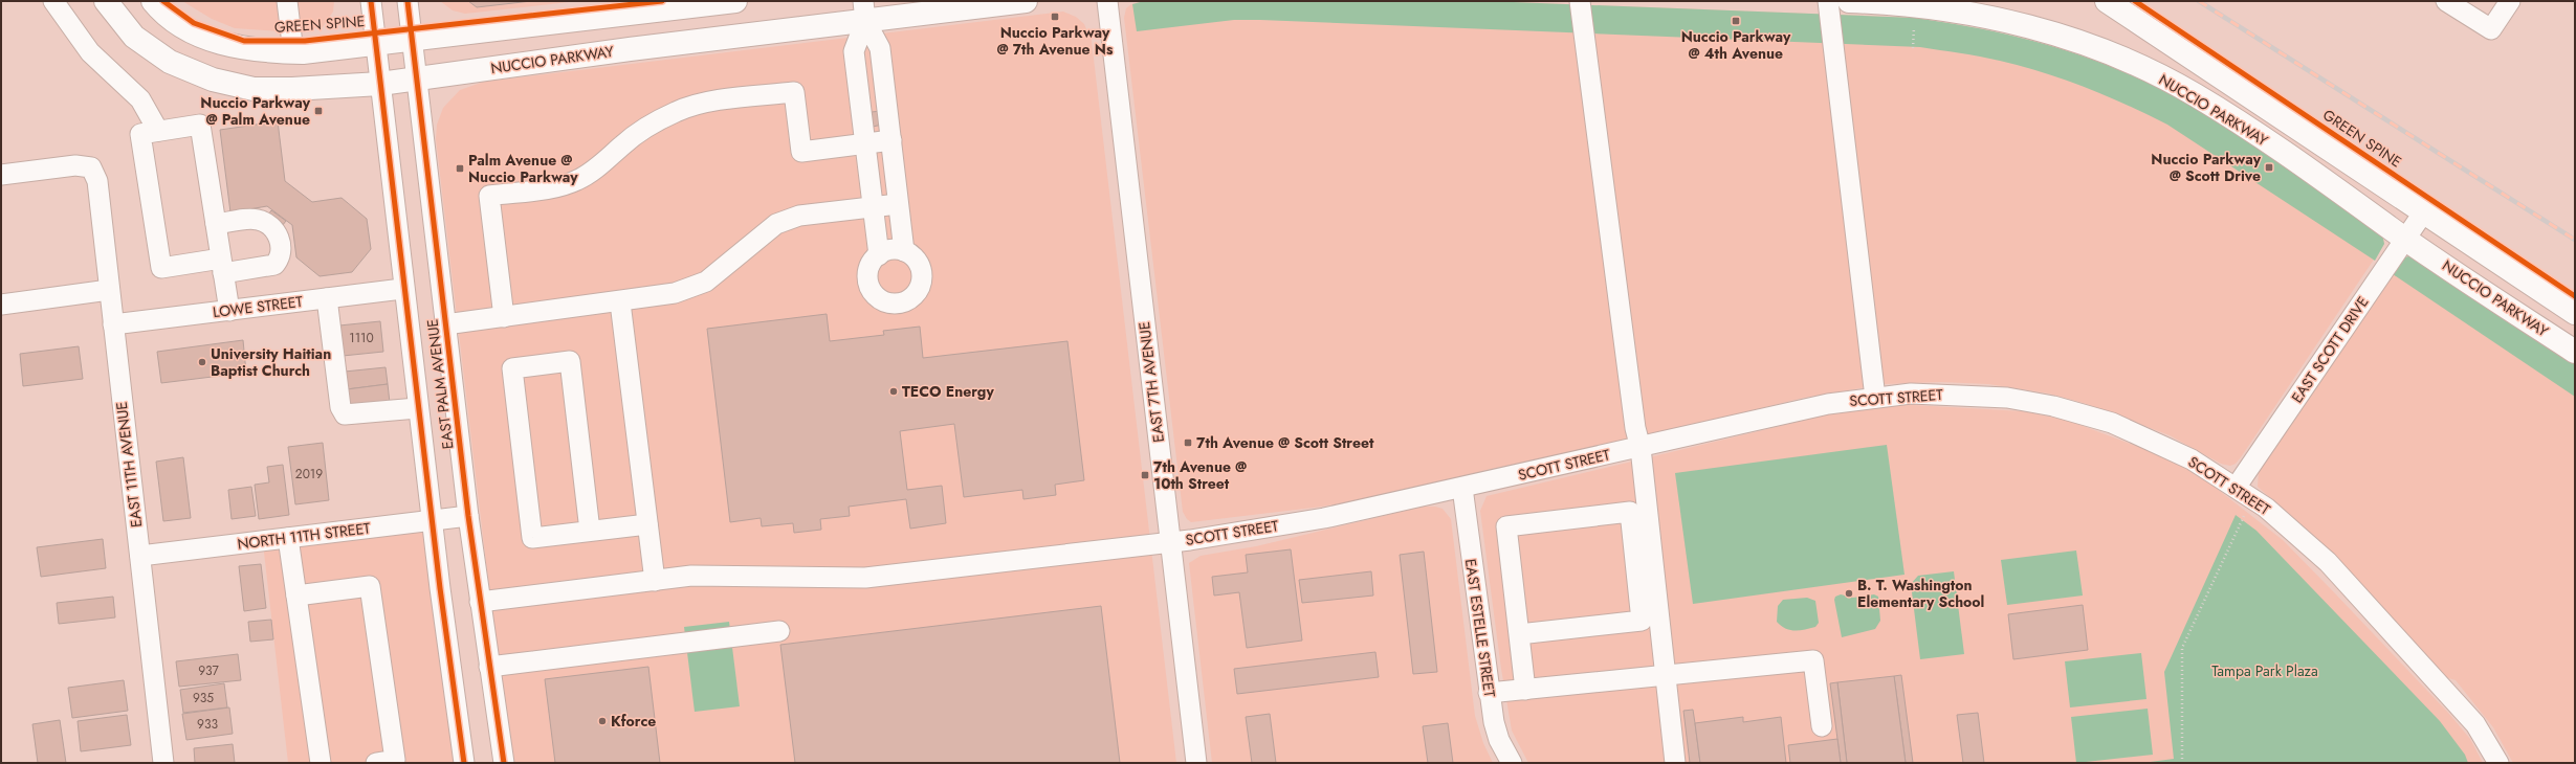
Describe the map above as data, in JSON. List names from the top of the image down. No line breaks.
{"streets":{"main road":["NUCCIO PARKWAY"],"street":["LOWE STREET","EAST SCOTT DRIVE","EAST 7TH AVENUE","EAST PALM AVENUE","SCOTT STREET","EAST 11TH AVENUE","NORTH 11TH STREET","EAST ESTELLE STREET"],"cycle path":["GREEN SPINE"]},"crossings":[["NUCCIO PARKWAY","EAST SCOTT DRIVE"],["NUCCIO PARKWAY","EAST PALM AVENUE"],["LOWE STREET","EAST PALM AVENUE"],["LOWE STREET","EAST 11TH AVENUE"],["EAST SCOTT DRIVE","SCOTT STREET"],["EAST 7TH AVENUE","SCOTT STREET"],["EAST PALM AVENUE","SCOTT STREET"],["EAST PALM AVENUE","NORTH 11TH STREET"],["SCOTT STREET","EAST ESTELLE STREET"],["EAST 11TH AVENUE","NORTH 11TH STREET"]],"parks":["Tampa Park Plaza"],"places":{"transit":["Nuccio Parkway @ 7th Avenue Ns","Nuccio Parkway @ 4th Avenue","Nuccio Parkway @ Palm Avenue","Nuccio Parkway @ Scott Drive","Palm Avenue @ Nuccio Parkway","7th Avenue @ Scott Street","7th Avenue @ 10th Street"],"other":["University Haitian Baptist Church","TECO Energy","B. T. Washington Elementary School","Kforce"]},"house_numbers":["1110","2019","937","935","933"]}
